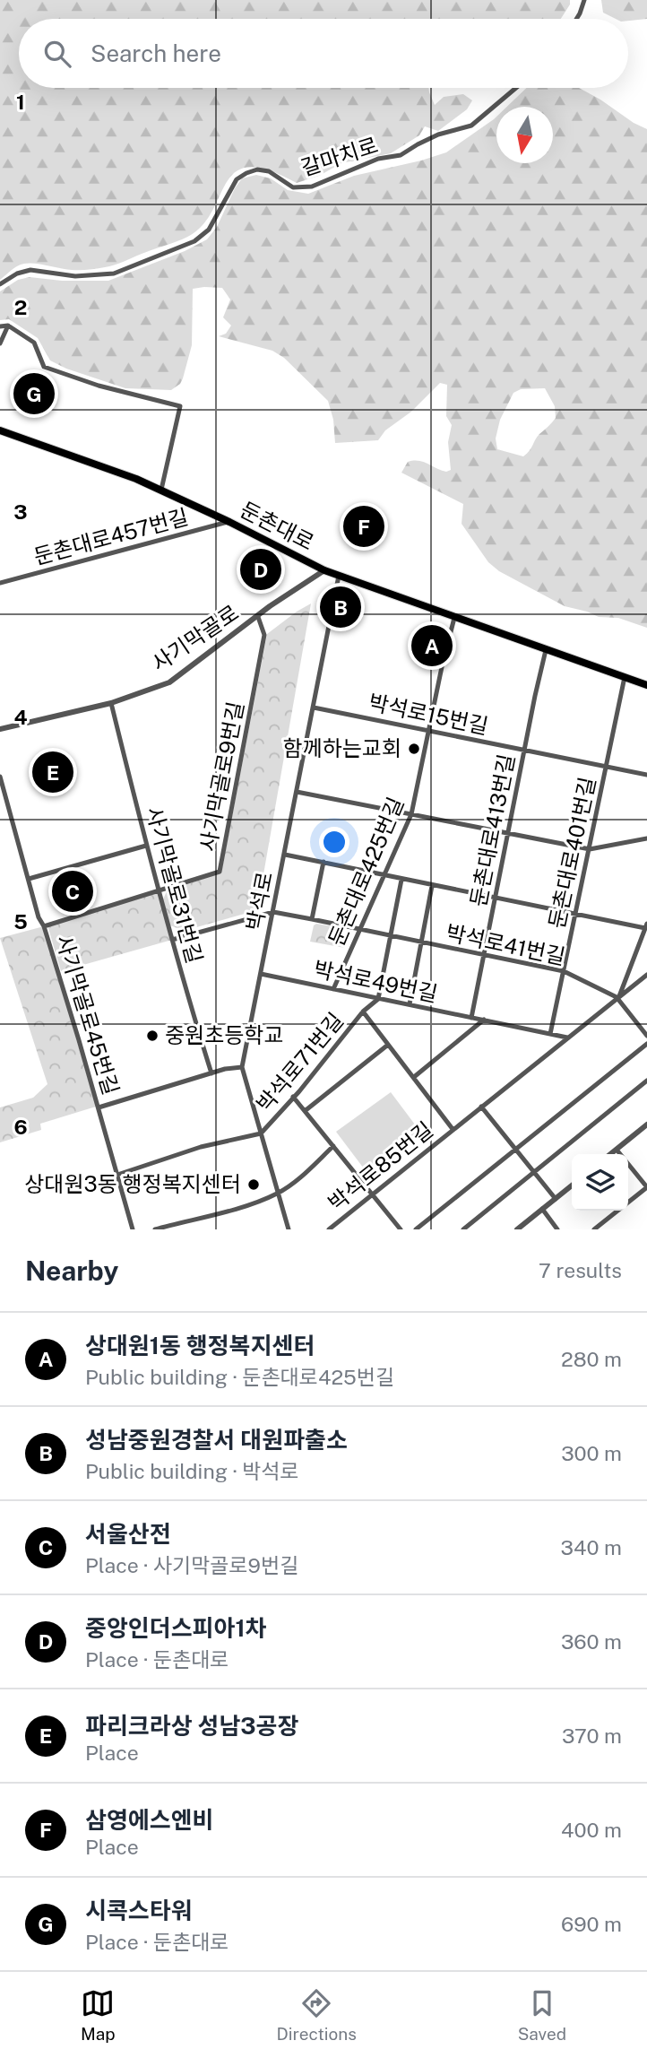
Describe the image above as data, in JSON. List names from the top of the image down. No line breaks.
{"streets":{"main road":["둔촌대로"],"street":["갈마치로","둔촌대로457번길","사기막골로","박석로15번길","사기막골로9번길","둔촌대로413번길","둔촌대로401번길","둔촌대로425번길","사기막골로31번길","박석로","박석로41번길","박석로49번길","사기막골로45번길","박석로71번길","박석로85번길"]},"crossings":[["둔촌대로","둔촌대로457번길"],["둔촌대로","사기막골로"],["둔촌대로","둔촌대로413번길"],["둔촌대로","둔촌대로401번길"],["둔촌대로","둔촌대로425번길"],["둔촌대로","박석로"],["사기막골로","사기막골로9번길"],["사기막골로","사기막골로31번길"],["박석로15번길","둔촌대로413번길"],["박석로15번길","둔촌대로401번길"],["박석로15번길","둔촌대로425번길"],["박석로15번길","박석로"],["사기막골로9번길","사기막골로31번길"],["사기막골로9번길","사기막골로45번길"],["둔촌대로413번길","박석로41번길"],["둔촌대로413번길","박석로49번길"],["둔촌대로401번길","박석로41번길"],["둔촌대로401번길","박석로49번길"],["둔촌대로425번길","박석로41번길"],["둔촌대로425번길","박석로49번길"],["박석로","박석로41번길"],["박석로","박석로49번길"],["박석로","박석로71번길"],["박석로41번길","박석로49번길"],["박석로41번길","박석로85번길"],["박석로49번길","박석로71번길"],["박석로49번길","박석로85번길"],["박석로71번길","박석로85번길"]],"places":["함께하는교회","중원초등학교","상대원3동 행정복지센터"],"north":"bottom","page":{"search":"Search here","pins":["G","F","D","B","A","E","C"],"heading":["Nearby","7 results"],"list":[{"mark":"A","name":"상대원1동 행정복지센터","note":"Public building · 둔촌대로425번길","value":"280 m"},{"mark":"B","name":"성남중원경찰서 대원파출소","note":"Public building · 박석로","value":"300 m"},{"mark":"C","name":"서울산전","note":"Place · 사기막골로9번길","value":"340 m"},{"mark":"D","name":"중앙인더스피아1차","note":"Place · 둔촌대로","value":"360 m"},{"mark":"E","name":"파리크라상 성남3공장","note":"Place","value":"370 m"},{"mark":"F","name":"삼영에스엔비","note":"Place","value":"400 m"},{"mark":"G","name":"시콕스타워","note":"Place · 둔촌대로","value":"690 m"}],"nav":["Map","Directions","Saved"]},"grid":{"rows":["1","2","3","4","5","6"]}}
